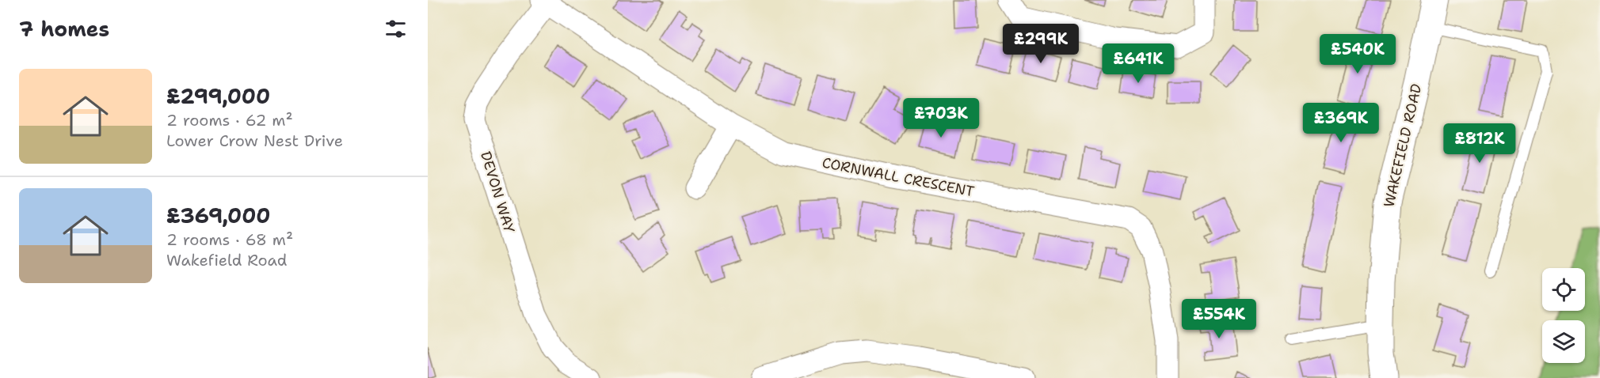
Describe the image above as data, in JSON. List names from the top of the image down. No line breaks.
{"streets":{"main road":["WAKEFIELD ROAD"],"street":["CORNWALL CRESCENT","DEVON WAY"]},"crossings":[["CORNWALL CRESCENT","DEVON WAY"]],"page":{"heading":"7 homes","price":["£299K","£540K","£641K","£703K","£369K","£812K","£554K"],"list":[{"name":"£299,000","note":"2 rooms · 62 m² · Lower Crow Nest Drive"},{"name":"£369,000","note":"2 rooms · 68 m² · Wakefield Road"}]}}
